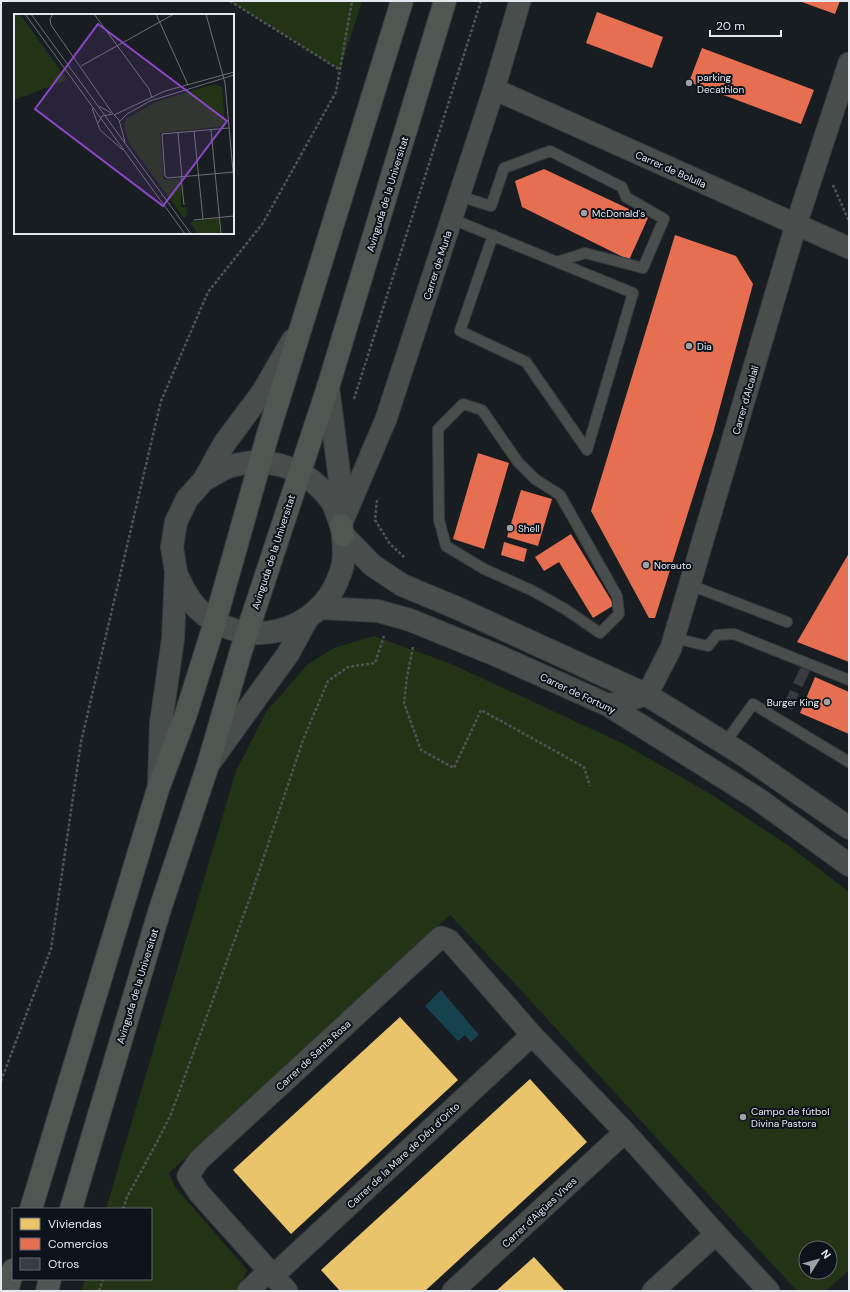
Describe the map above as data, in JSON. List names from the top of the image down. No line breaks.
{"streets":{"main road":["Avinguda de la Universitat"],"street":["Carrer de Bolulla","Carrer de Murla","Carrer d'Alcalalí","Carrer de Fortuny","Carrer de Santa Rosa","Carrer de la Mare de Déu d'Orito","Carrer d'Aigües Vives"]},"crossings":[["Carrer de Bolulla","Carrer de Murla"],["Carrer de Bolulla","Carrer d'Alcalalí"],["Avinguda de la Universitat","Carrer de Murla"],["Avinguda de la Universitat","Carrer de Fortuny"],["Carrer de Santa Rosa","Carrer de la Mare de Déu d'Orito"]],"places":["parking Decathlon","McDonald's","Dia","Shell","Norauto","Burger King","Campo de fútbol Divina Pastora"],"legend":["Viviendas","Comercios","Otros"],"scale_bar":"20 m","north":"top right"}
